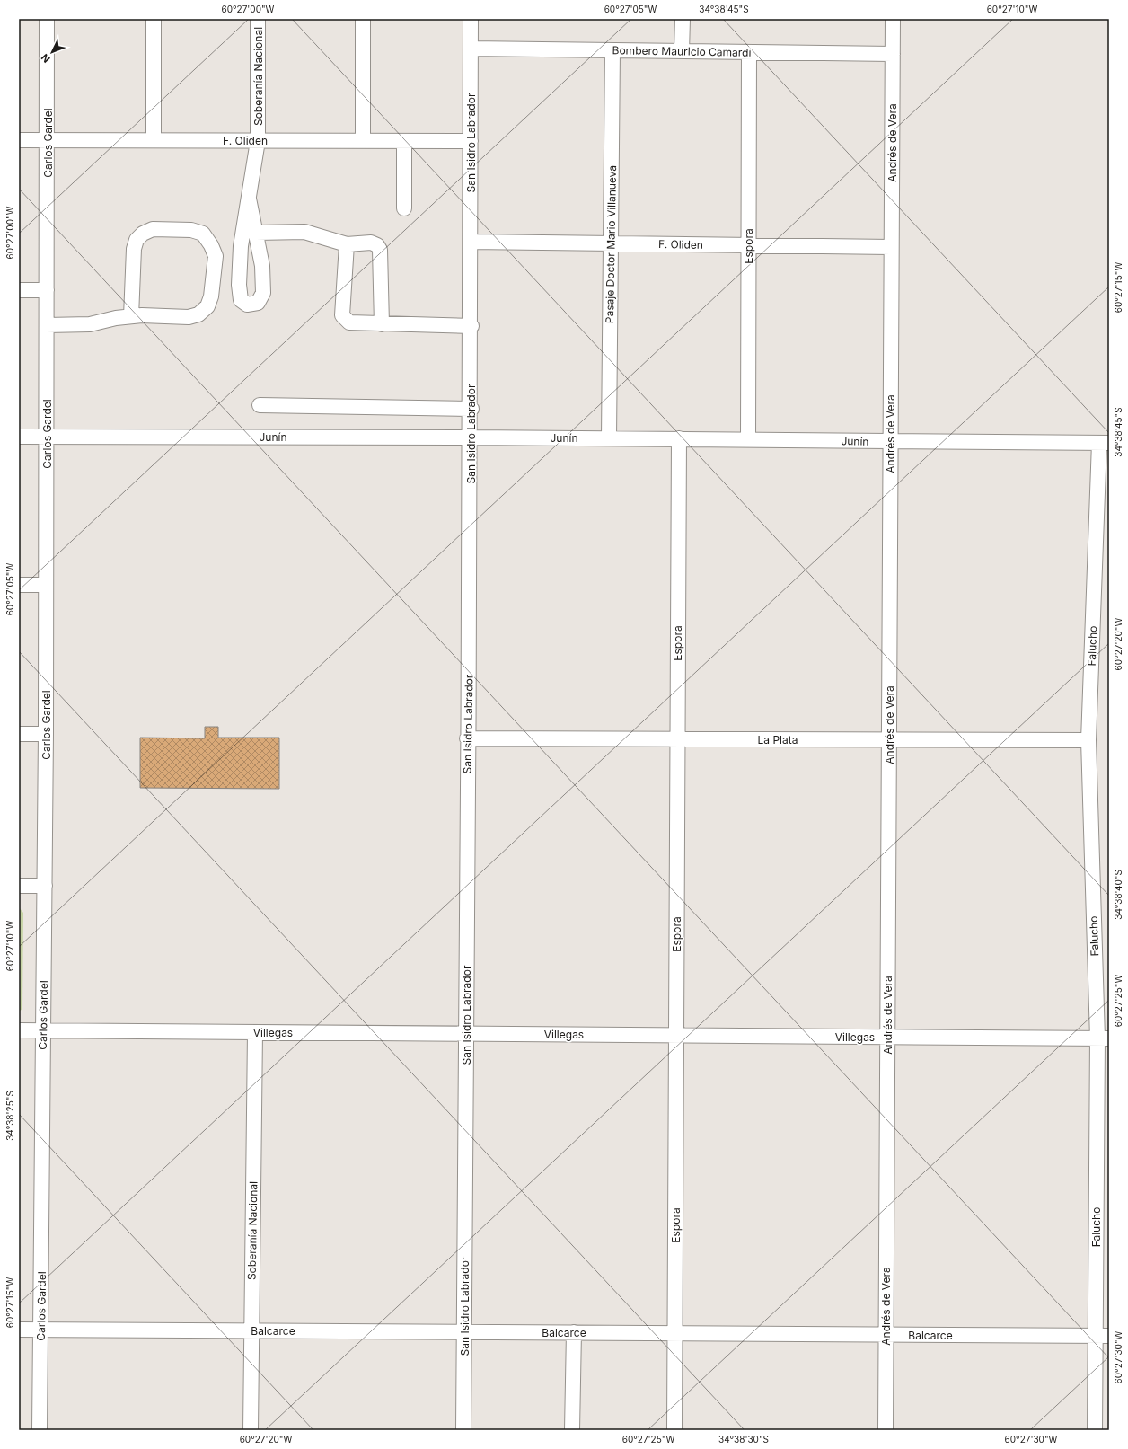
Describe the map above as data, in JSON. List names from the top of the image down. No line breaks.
{"streets":{"street":["Bombero Mauricio Camardi","Soberanía Nacional","F. Oliden","Carlos Gardel","San Isidro Labrador","Andrés de Vera","Pasaje Doctor Mario Villanueva","Espora","Junín","Falucho","La Plata","Villegas","Balcarce"]},"crossings":[["Bombero Mauricio Camardi","San Isidro Labrador"],["Bombero Mauricio Camardi","Andrés de Vera"],["Bombero Mauricio Camardi","Pasaje Doctor Mario Villanueva"],["Bombero Mauricio Camardi","Espora"],["Soberanía Nacional","F. Oliden"],["Soberanía Nacional","Villegas"],["Soberanía Nacional","Balcarce"],["F. Oliden","Carlos Gardel"],["F. Oliden","San Isidro Labrador"],["F. Oliden","Andrés de Vera"],["F. Oliden","Pasaje Doctor Mario Villanueva"],["F. Oliden","Espora"],["Carlos Gardel","Junín"],["Carlos Gardel","Villegas"],["Carlos Gardel","Balcarce"],["San Isidro Labrador","Junín"],["San Isidro Labrador","La Plata"],["San Isidro Labrador","Villegas"],["San Isidro Labrador","Balcarce"],["Andrés de Vera","Junín"],["Andrés de Vera","La Plata"],["Andrés de Vera","Villegas"],["Andrés de Vera","Balcarce"],["Pasaje Doctor Mario Villanueva","Junín"],["Espora","Junín"],["Espora","La Plata"],["Espora","Villegas"],["Espora","Balcarce"],["Junín","Falucho"],["Falucho","La Plata"],["Falucho","Villegas"],["Falucho","Balcarce"]],"north":"bottom left","coordinates":["60°27'00\"W","60°27'05\"W","34°38'45\"S","60°27'10\"W","60°27'15\"W","60°27'20\"W","34°38'40\"S","60°27'25\"W","34°38'25\"S","60°27'30\"W","34°38'30\"S"]}
